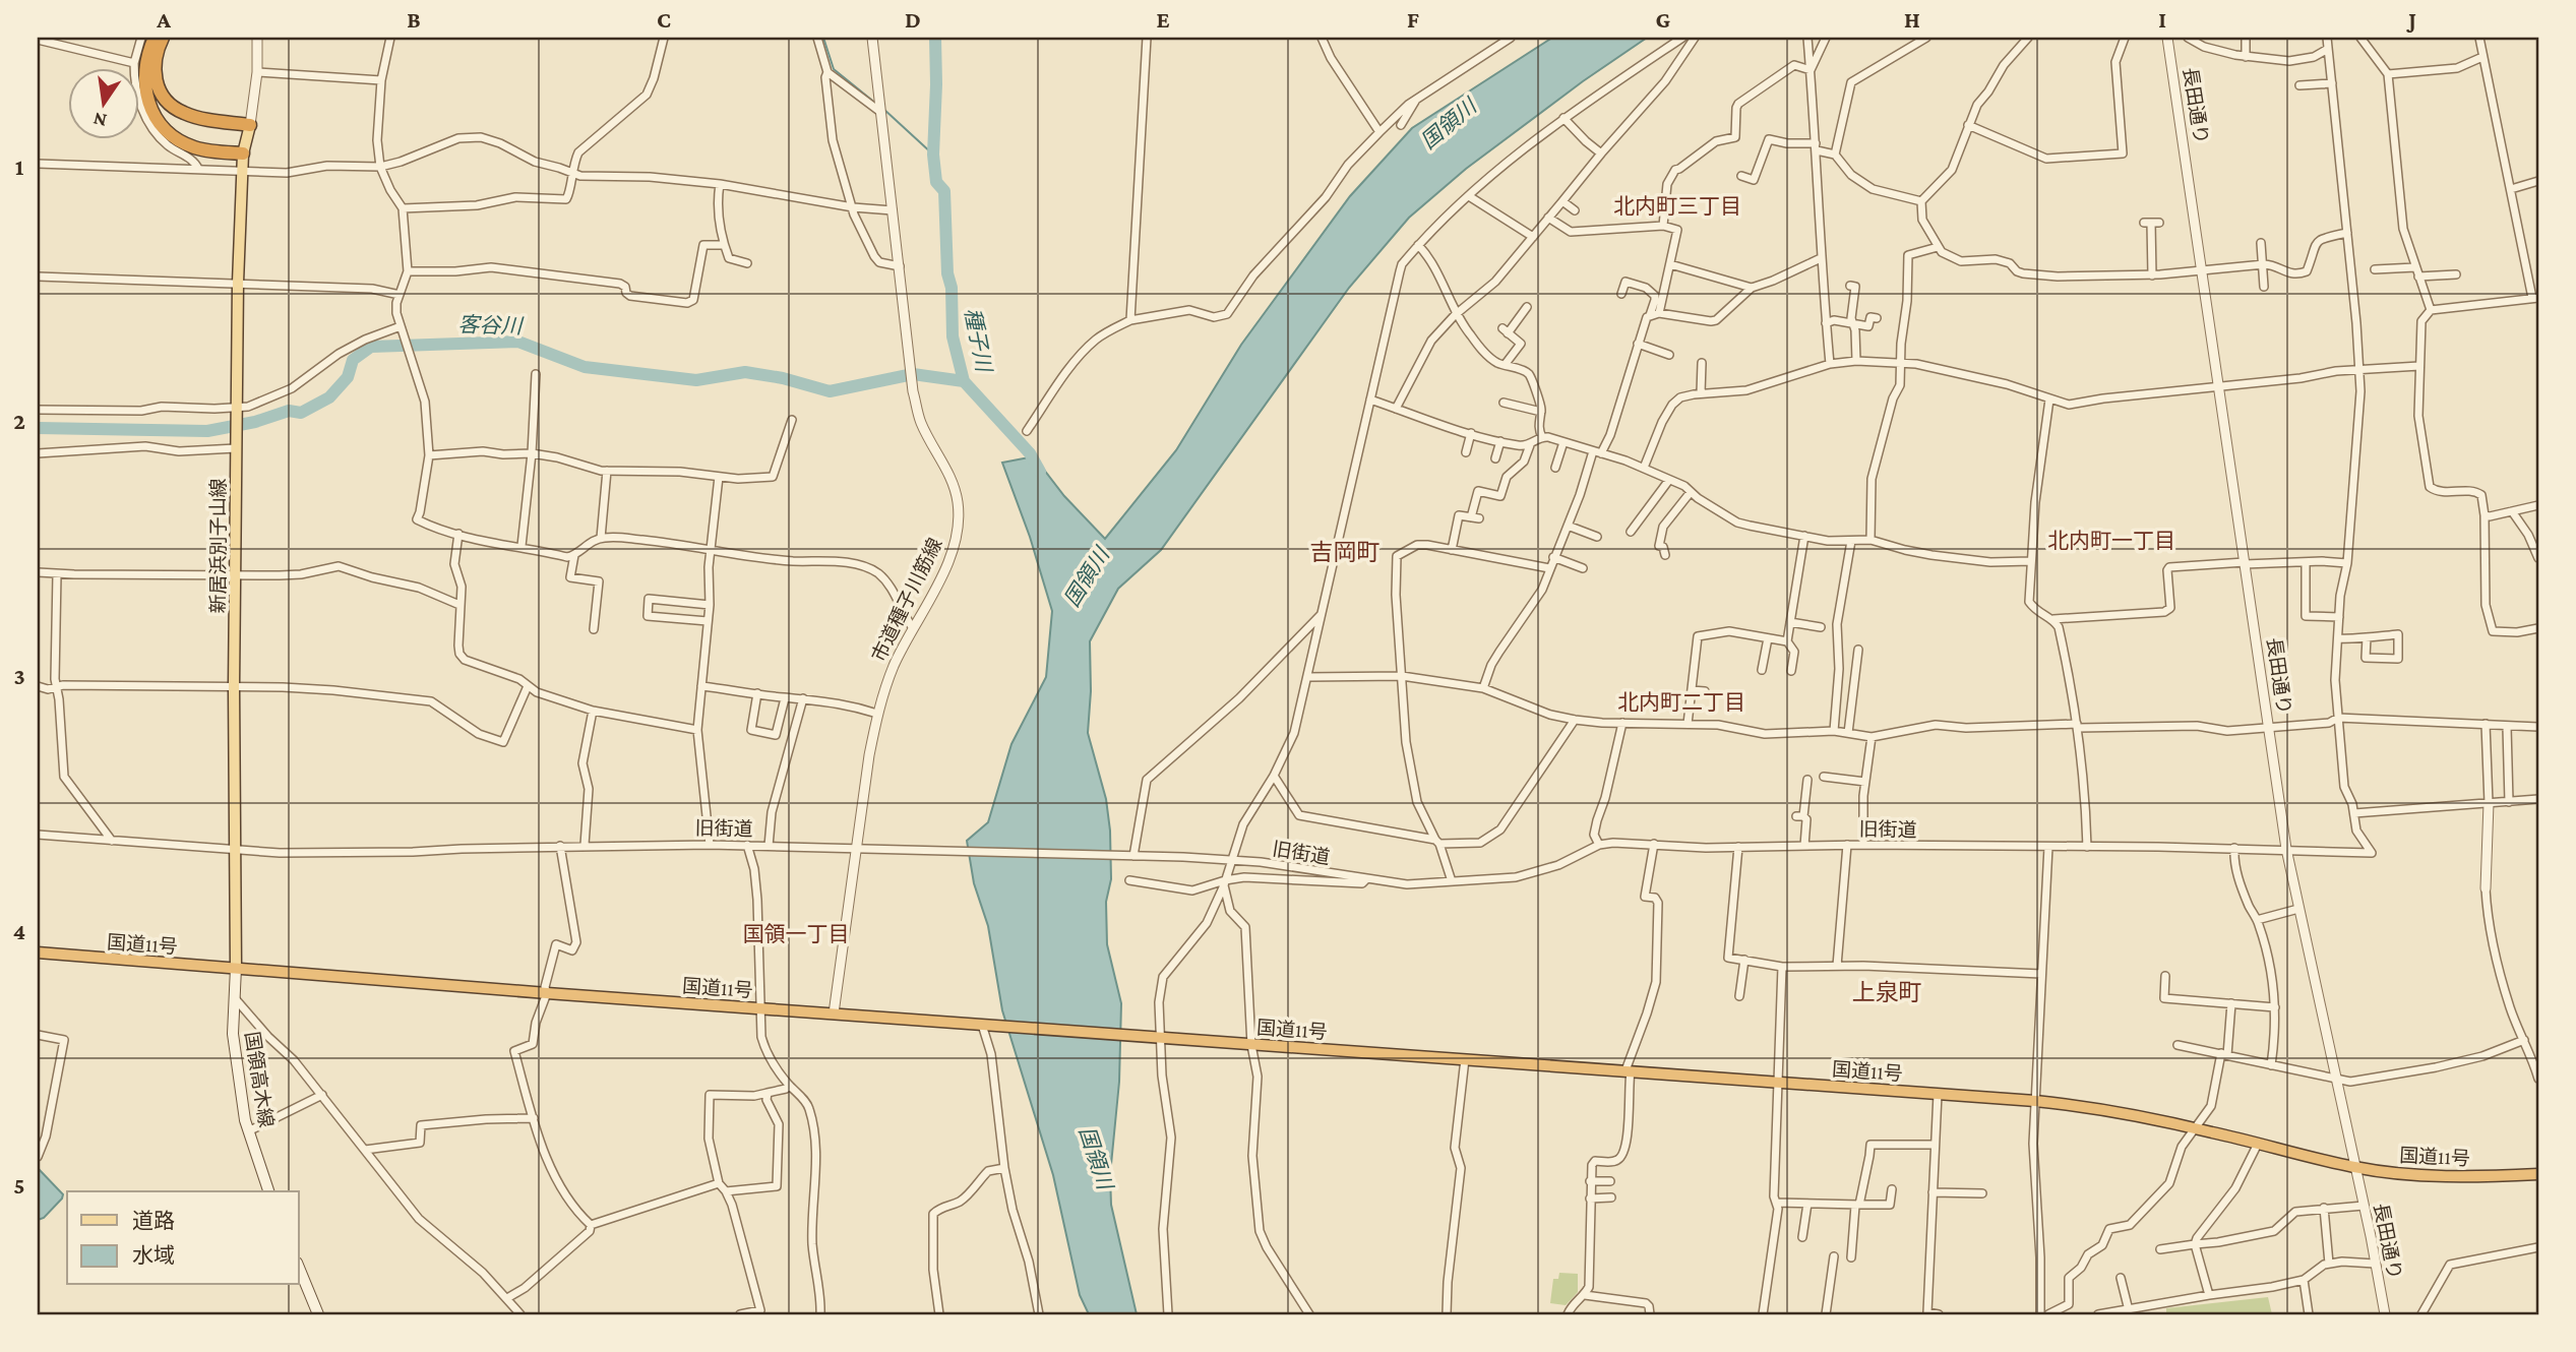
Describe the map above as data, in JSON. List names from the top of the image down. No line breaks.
{"streets":{"highway":["国道11号"],"main road":["新居浜別子山線","国領高木線"],"street":["長田通り","市道種子川筋線","旧街道"]},"crossings":[["長田通り","旧街道"],["長田通り","国道11号"],["新居浜別子山線","旧街道"],["新居浜別子山線","国道11号"],["新居浜別子山線","国領高木線"],["市道種子川筋線","旧街道"],["市道種子川筋線","国道11号"],["国道11号","国領高木線"]],"districts":["北内町三丁目","北内町一丁目","吉岡町","北内町二丁目","国領一丁目","上泉町"],"water":["国領川","客谷川","種子川"],"legend":["道路","水域"],"north":"bottom","grid":{"columns":["A","B","C","D","E","F","G","H","I","J"],"rows":["1","2","3","4","5"]}}
